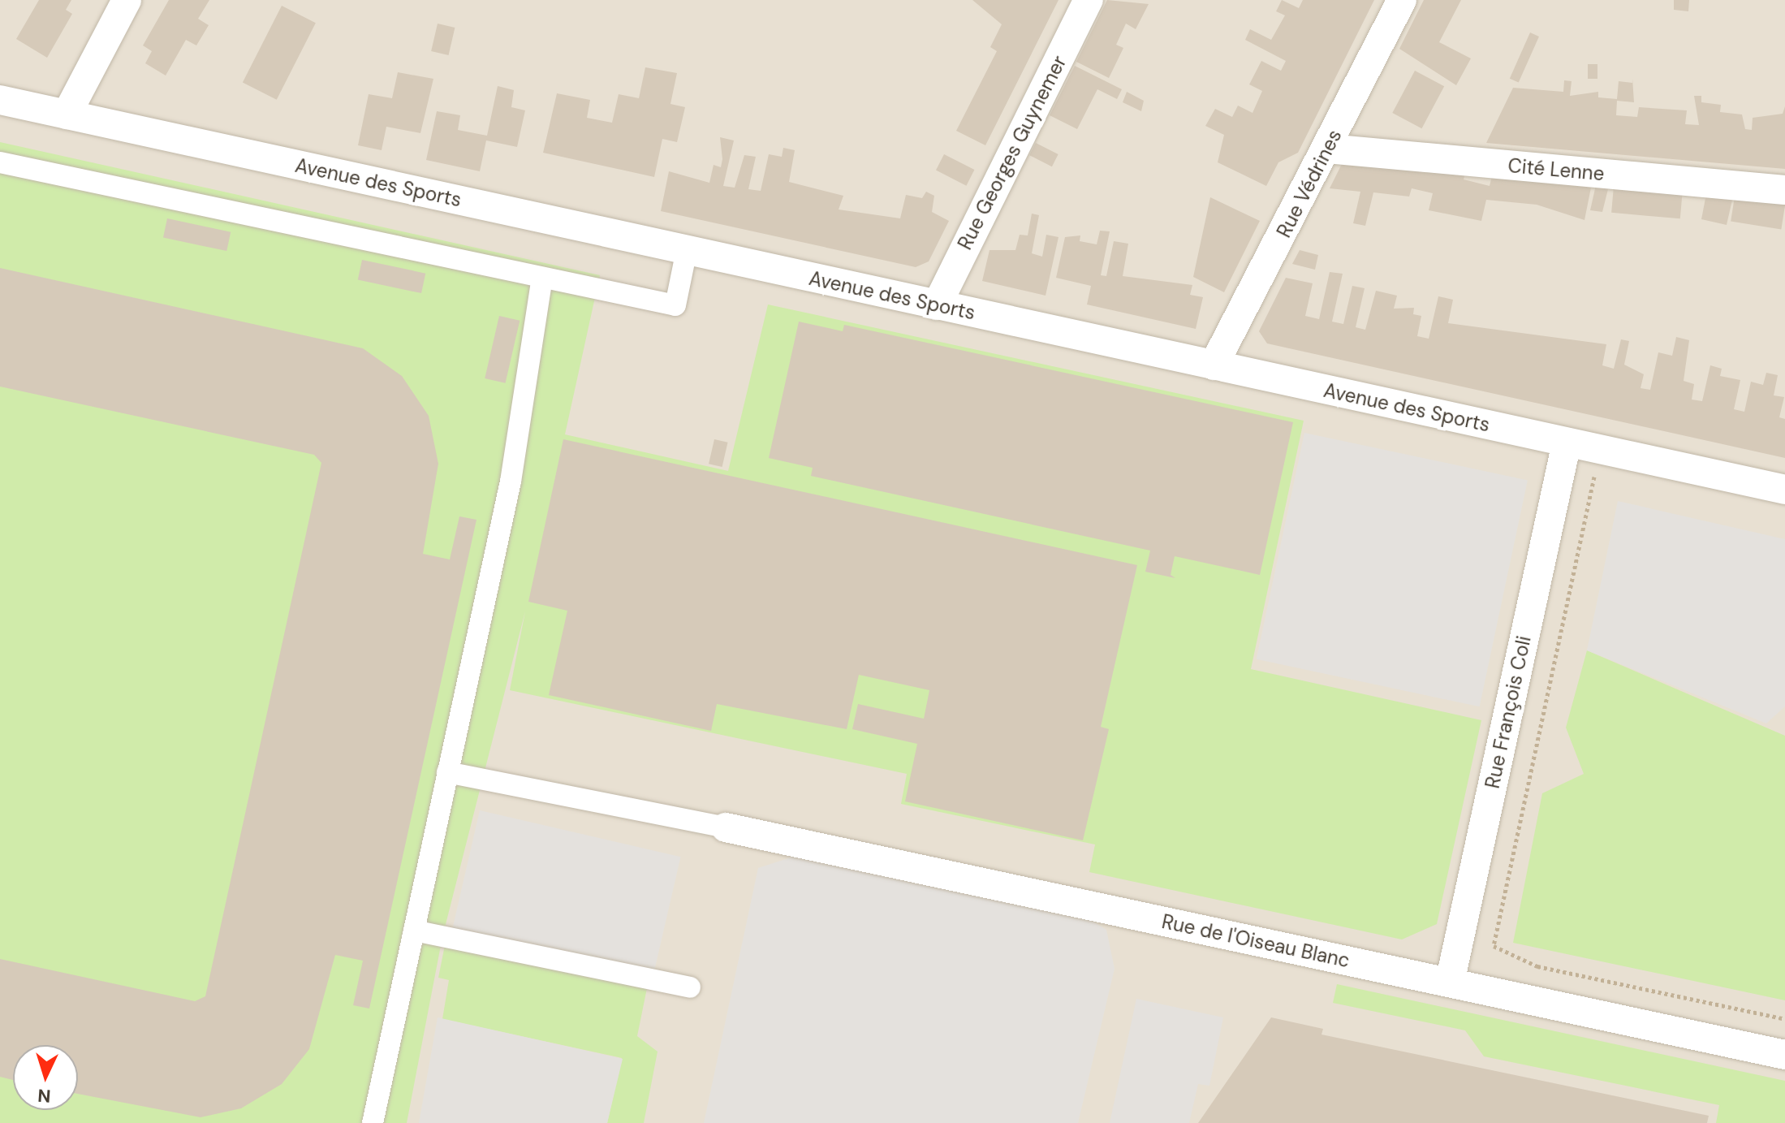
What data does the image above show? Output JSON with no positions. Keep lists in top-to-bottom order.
{
  "streets": {
    "street": [
      "Rue Georges Guynemer",
      "Cité Lenne",
      "Avenue des Sports",
      "Rue Védrines",
      "Rue François Coli",
      "Rue de l'Oiseau Blanc"
    ]
  },
  "crossings": [
    ["Rue Georges Guynemer", "Avenue des Sports"],
    ["Cité Lenne", "Rue Védrines"],
    ["Avenue des Sports", "Rue Védrines"],
    ["Avenue des Sports", "Rue François Coli"],
    ["Rue François Coli", "Rue de l'Oiseau Blanc"]
  ],
  "north": "bottom"
}
